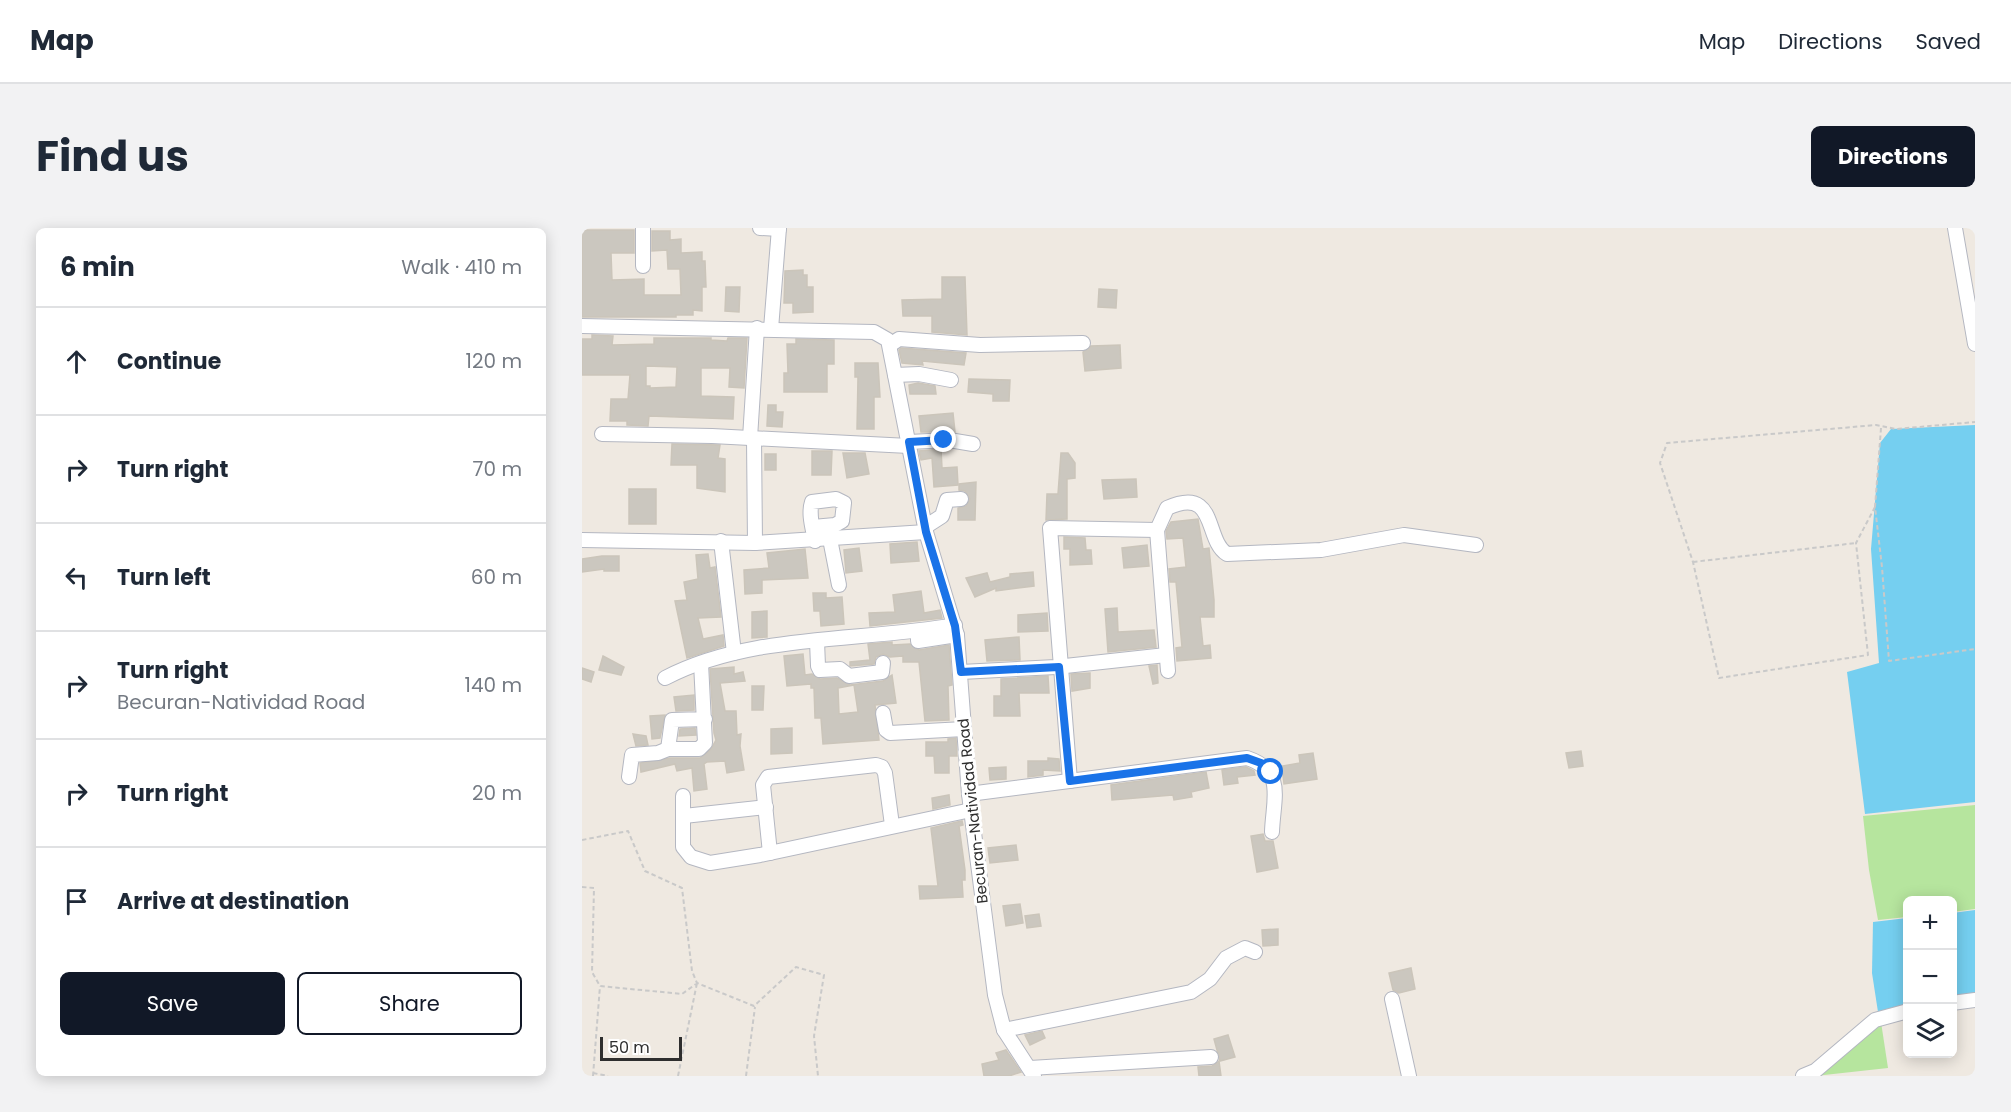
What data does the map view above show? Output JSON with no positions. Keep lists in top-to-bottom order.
{
  "streets": {
    "street": ["Becuran-Natividad Road"]
  },
  "scale_bar": "50 m",
  "page": {
    "header": "Map",
    "nav": ["Map", "Directions", "Saved"],
    "title": "Find us",
    "buttons": [
      "Directions",
      ["Save", "Share"]
    ],
    "heading": ["6 min", "Walk · 410 m"],
    "list": [
      ["Continue", "120 m"],
      ["Turn right", "70 m"],
      ["Turn left", "60 m"],
      ["Turn right", "Becuran-Natividad Road", "140 m"],
      ["Turn right", "20 m"],
      "Arrive at destination"
    ],
    "map_buttons": ["+", "−"],
    "scale": "50 m"
  }
}
